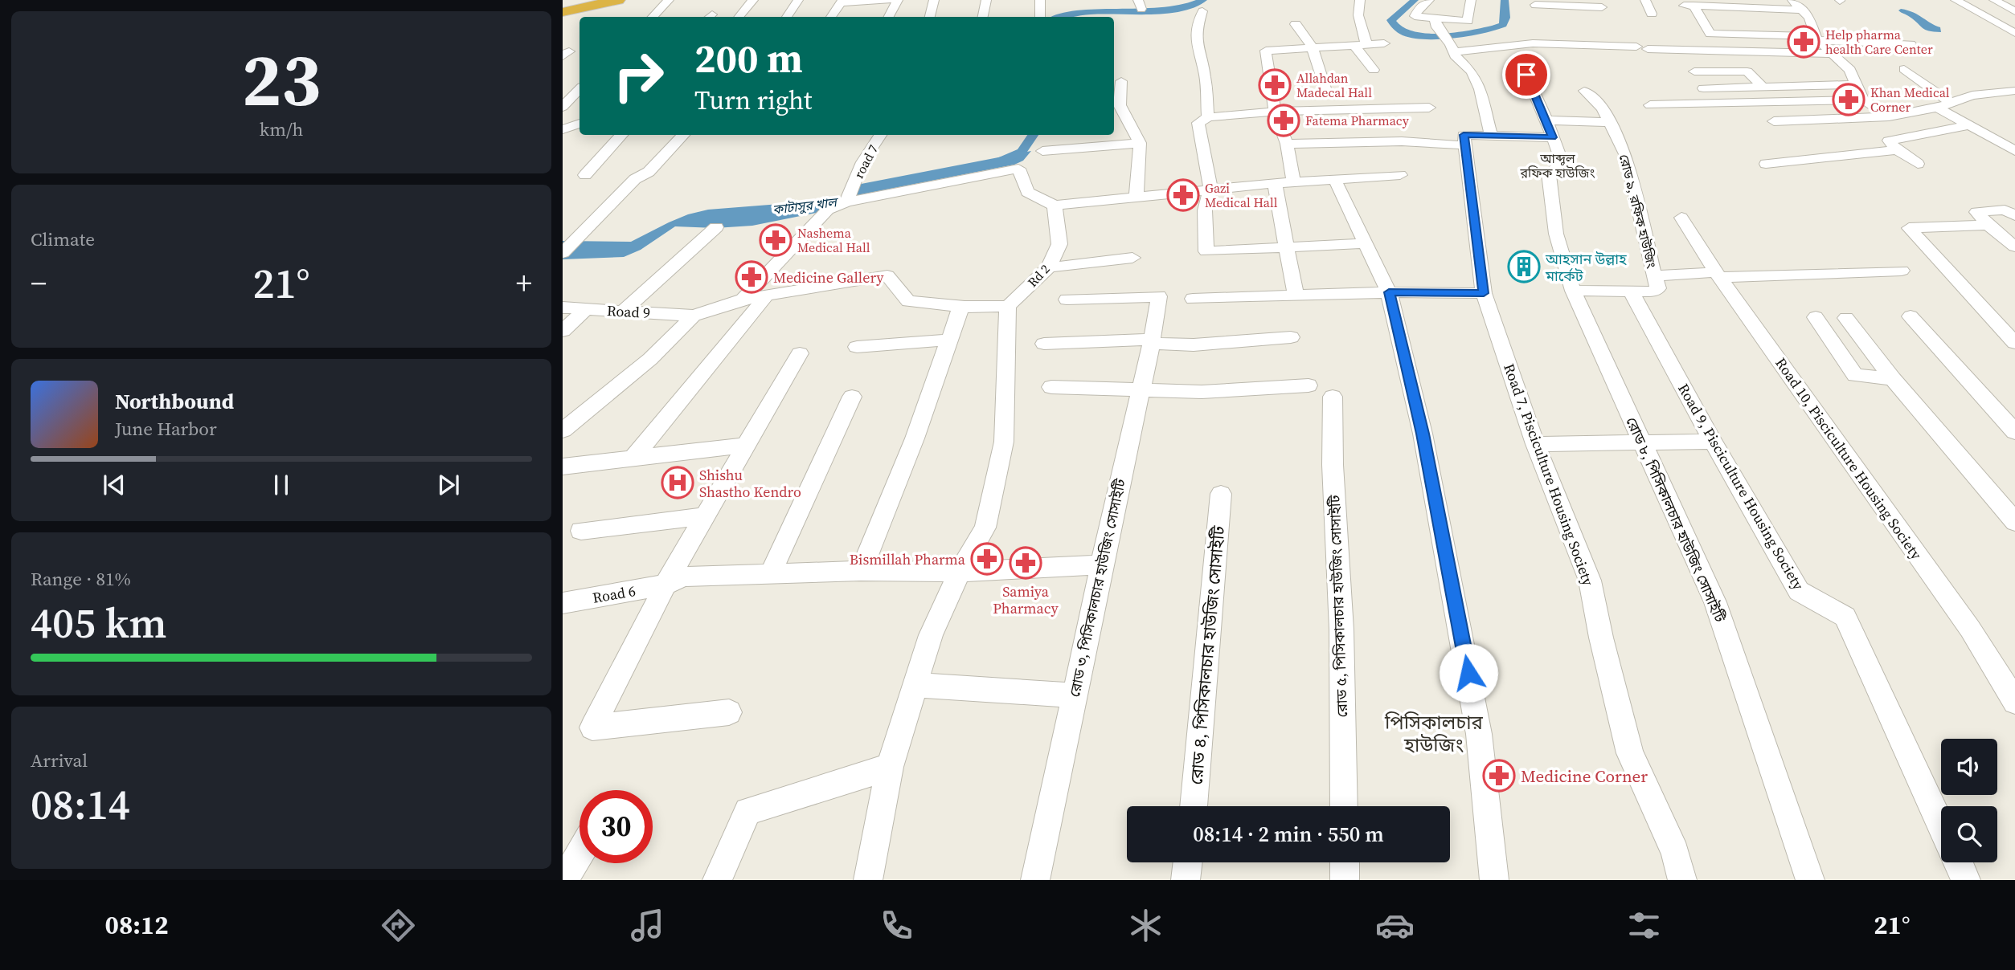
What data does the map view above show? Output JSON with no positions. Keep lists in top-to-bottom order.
{
  "streets": {
    "street": [
      "road 7",
      "রোড ৯, রফিক হাউজিং",
      "Rd 2",
      "Road 9",
      "Road 10, Pisciculture Housing Society",
      "Road 7, Pisciculture Housing Society",
      "Road 9, Pisciculture Housing Society",
      "রোড ৮, পিসিকালচার হাউজিং সোসাইটি",
      "রোড ৩, পিসিকালচার হাউজিং সোসাইটি",
      "Road 6",
      "রোড ৫, পিসিকালচার হাউজিং সোসাইটি",
      "রোড ৪, পিসিকালচার হাউজিং সোসাইটি"
    ]
  },
  "crossings": [
    ["রোড ৩, পিসিকালচার হাউজিং সোসাইটি", "Road 6"]
  ],
  "districts": ["আব্দুল রফিক হাউজিং", "পিসিকালচার হাউজিং"],
  "water": ["কাটাসুর খাল"],
  "places": {
    "pharmacy": [
      "Help pharma health Care Center",
      "Allahdan Madecal Hall",
      "Khan Medical Corner",
      "Fatema Pharmacy",
      "Gazi Medical Hall",
      "Nashema Medical Hall",
      "Medicine Gallery",
      "Bismillah Pharma",
      "Samiya Pharmacy",
      "Medicine Corner"
    ],
    "building": ["আহসান উল্লাহ মার্কেট"],
    "hospital": ["Shishu Shastho Kendro"]
  },
  "page": {
    "tile": [
      ["23", "km/h"],
      "Climate",
      ["Range · 81%", "405 km"],
      ["Arrival", "08:14"]
    ],
    "turn": ["200 m", "Turn right"],
    "heat": ["−", "21°", "+"],
    "song": ["Northbound", "June Harbor"],
    "limit": "30",
    "trip": "08:14 · 2 min · 550 m",
    "tabs": ["08:12", "21°"]
  }
}
